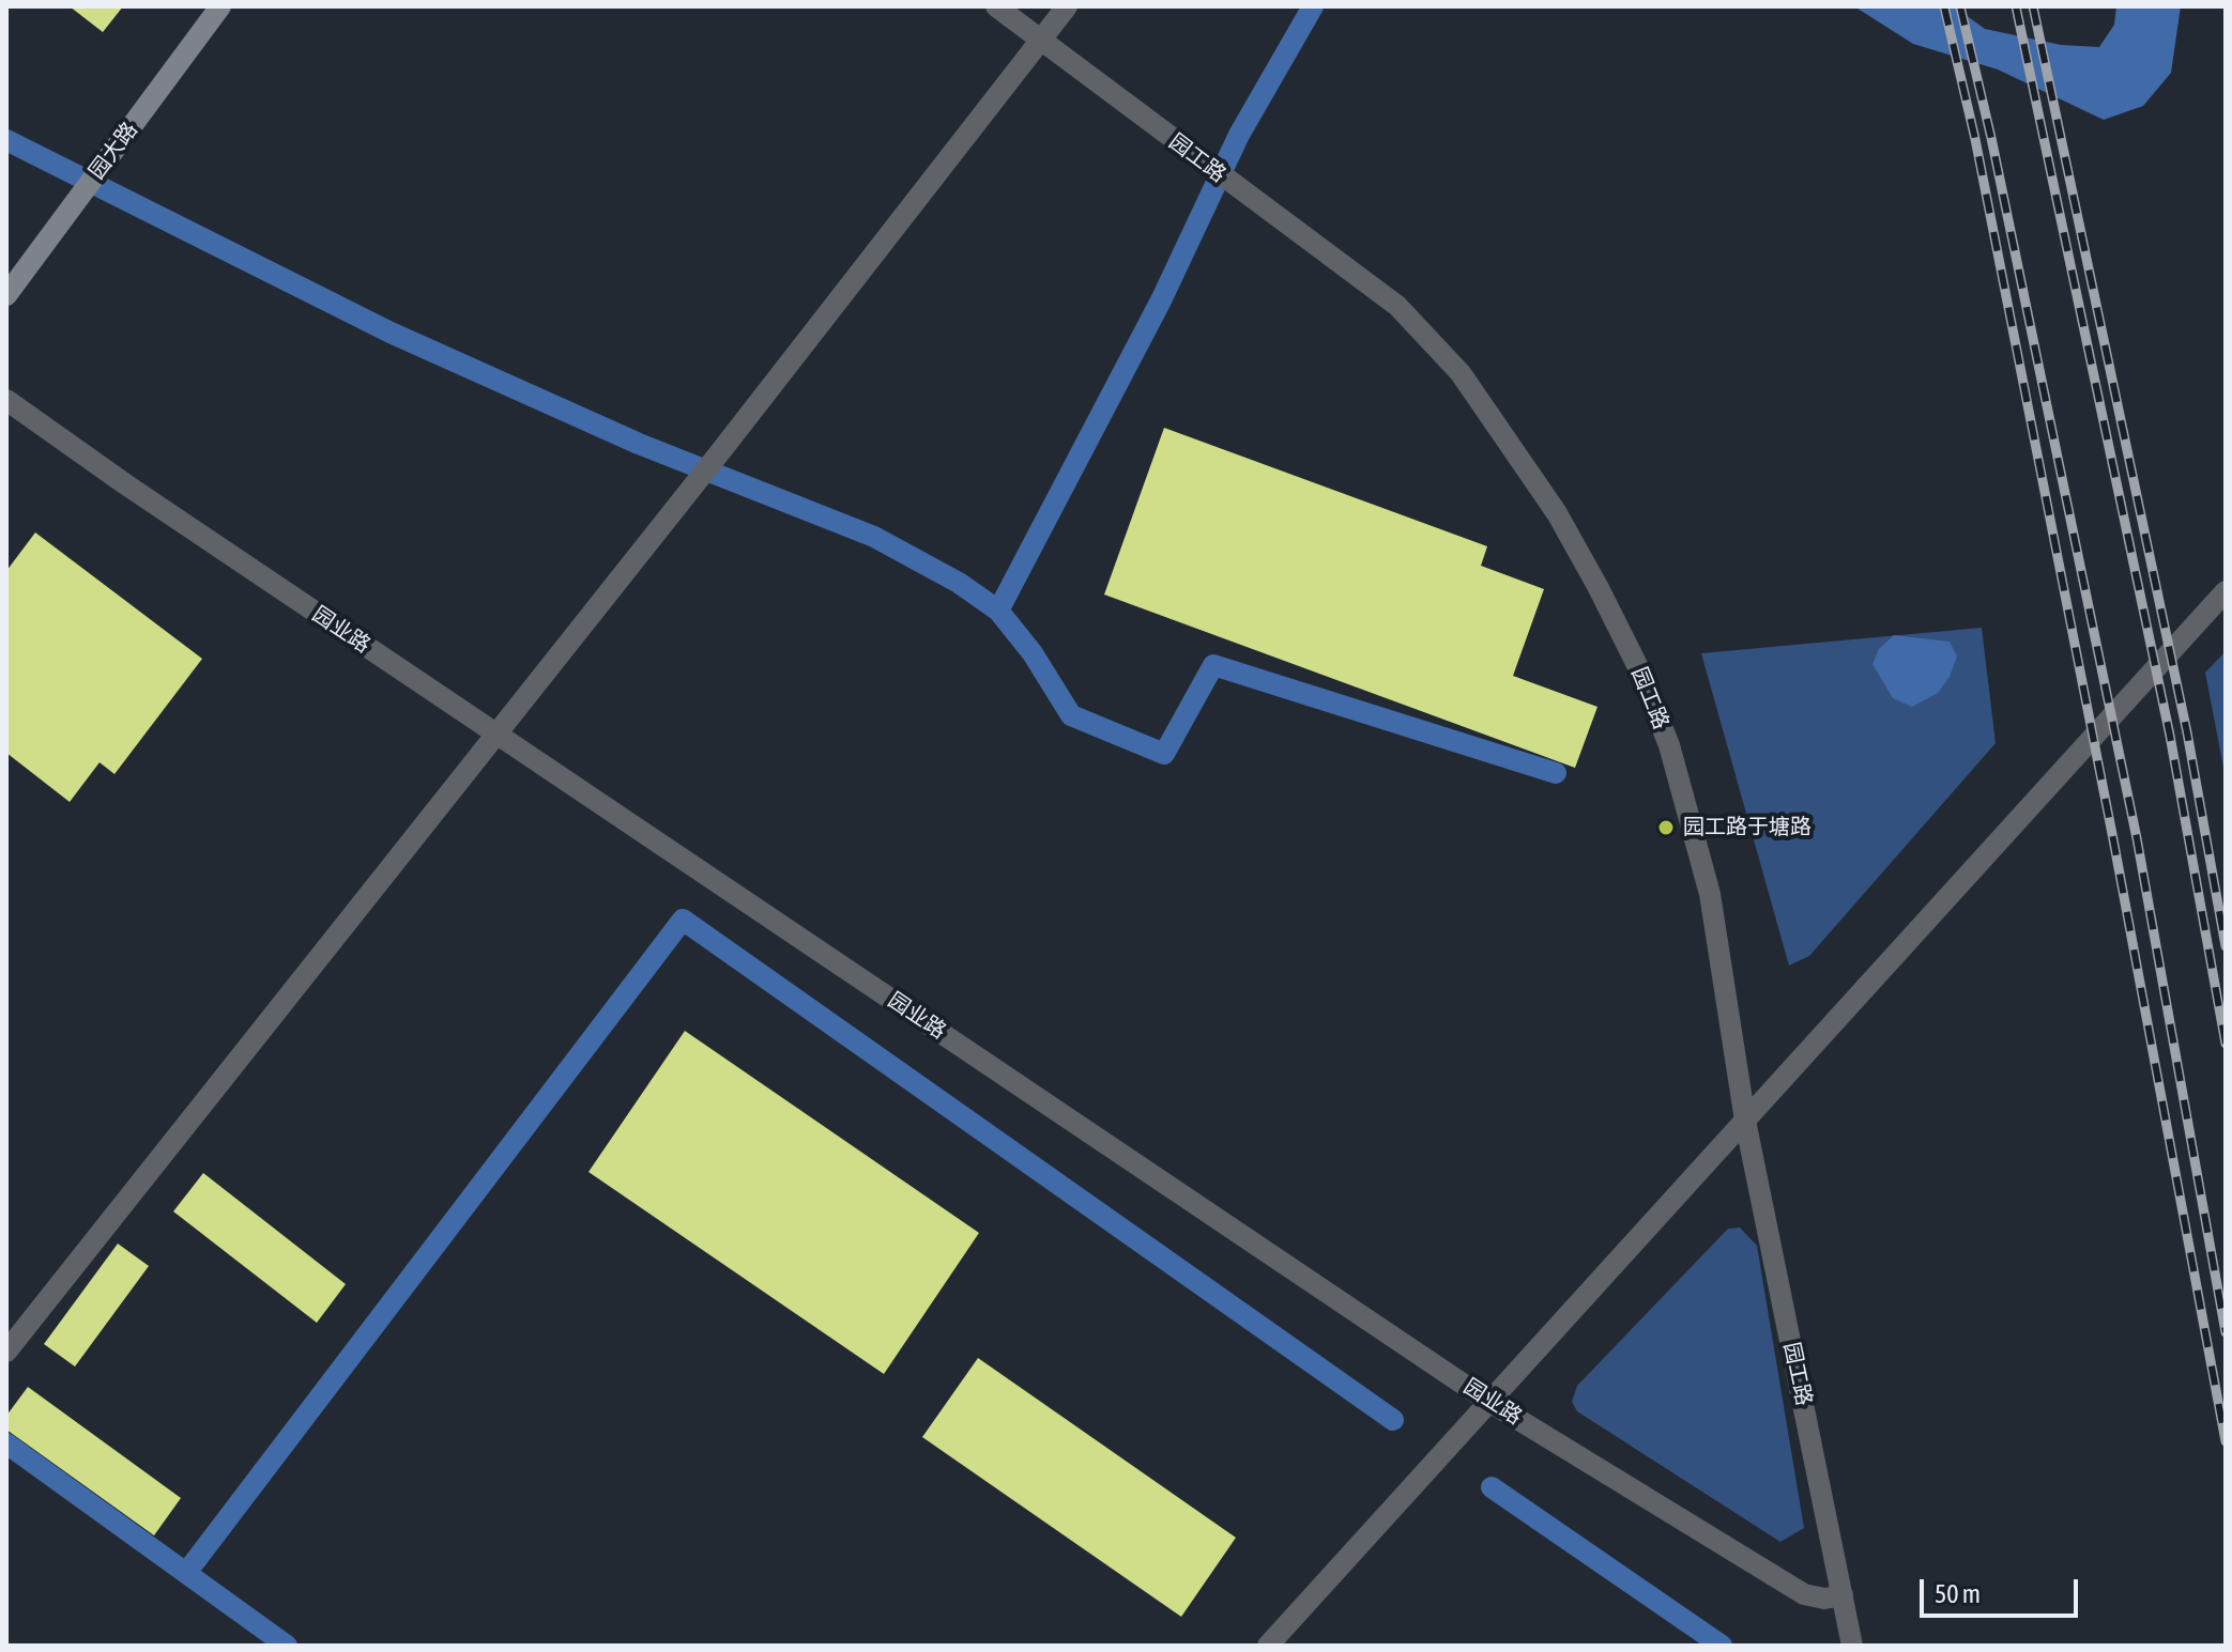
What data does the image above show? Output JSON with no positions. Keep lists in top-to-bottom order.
{
  "streets": {
    "street": ["园大路", "园工路", "园业路"]
  },
  "crossings": [
    ["园工路", "园业路"]
  ],
  "places": ["园工路于塘路"],
  "scale_bar": "50 m"
}
